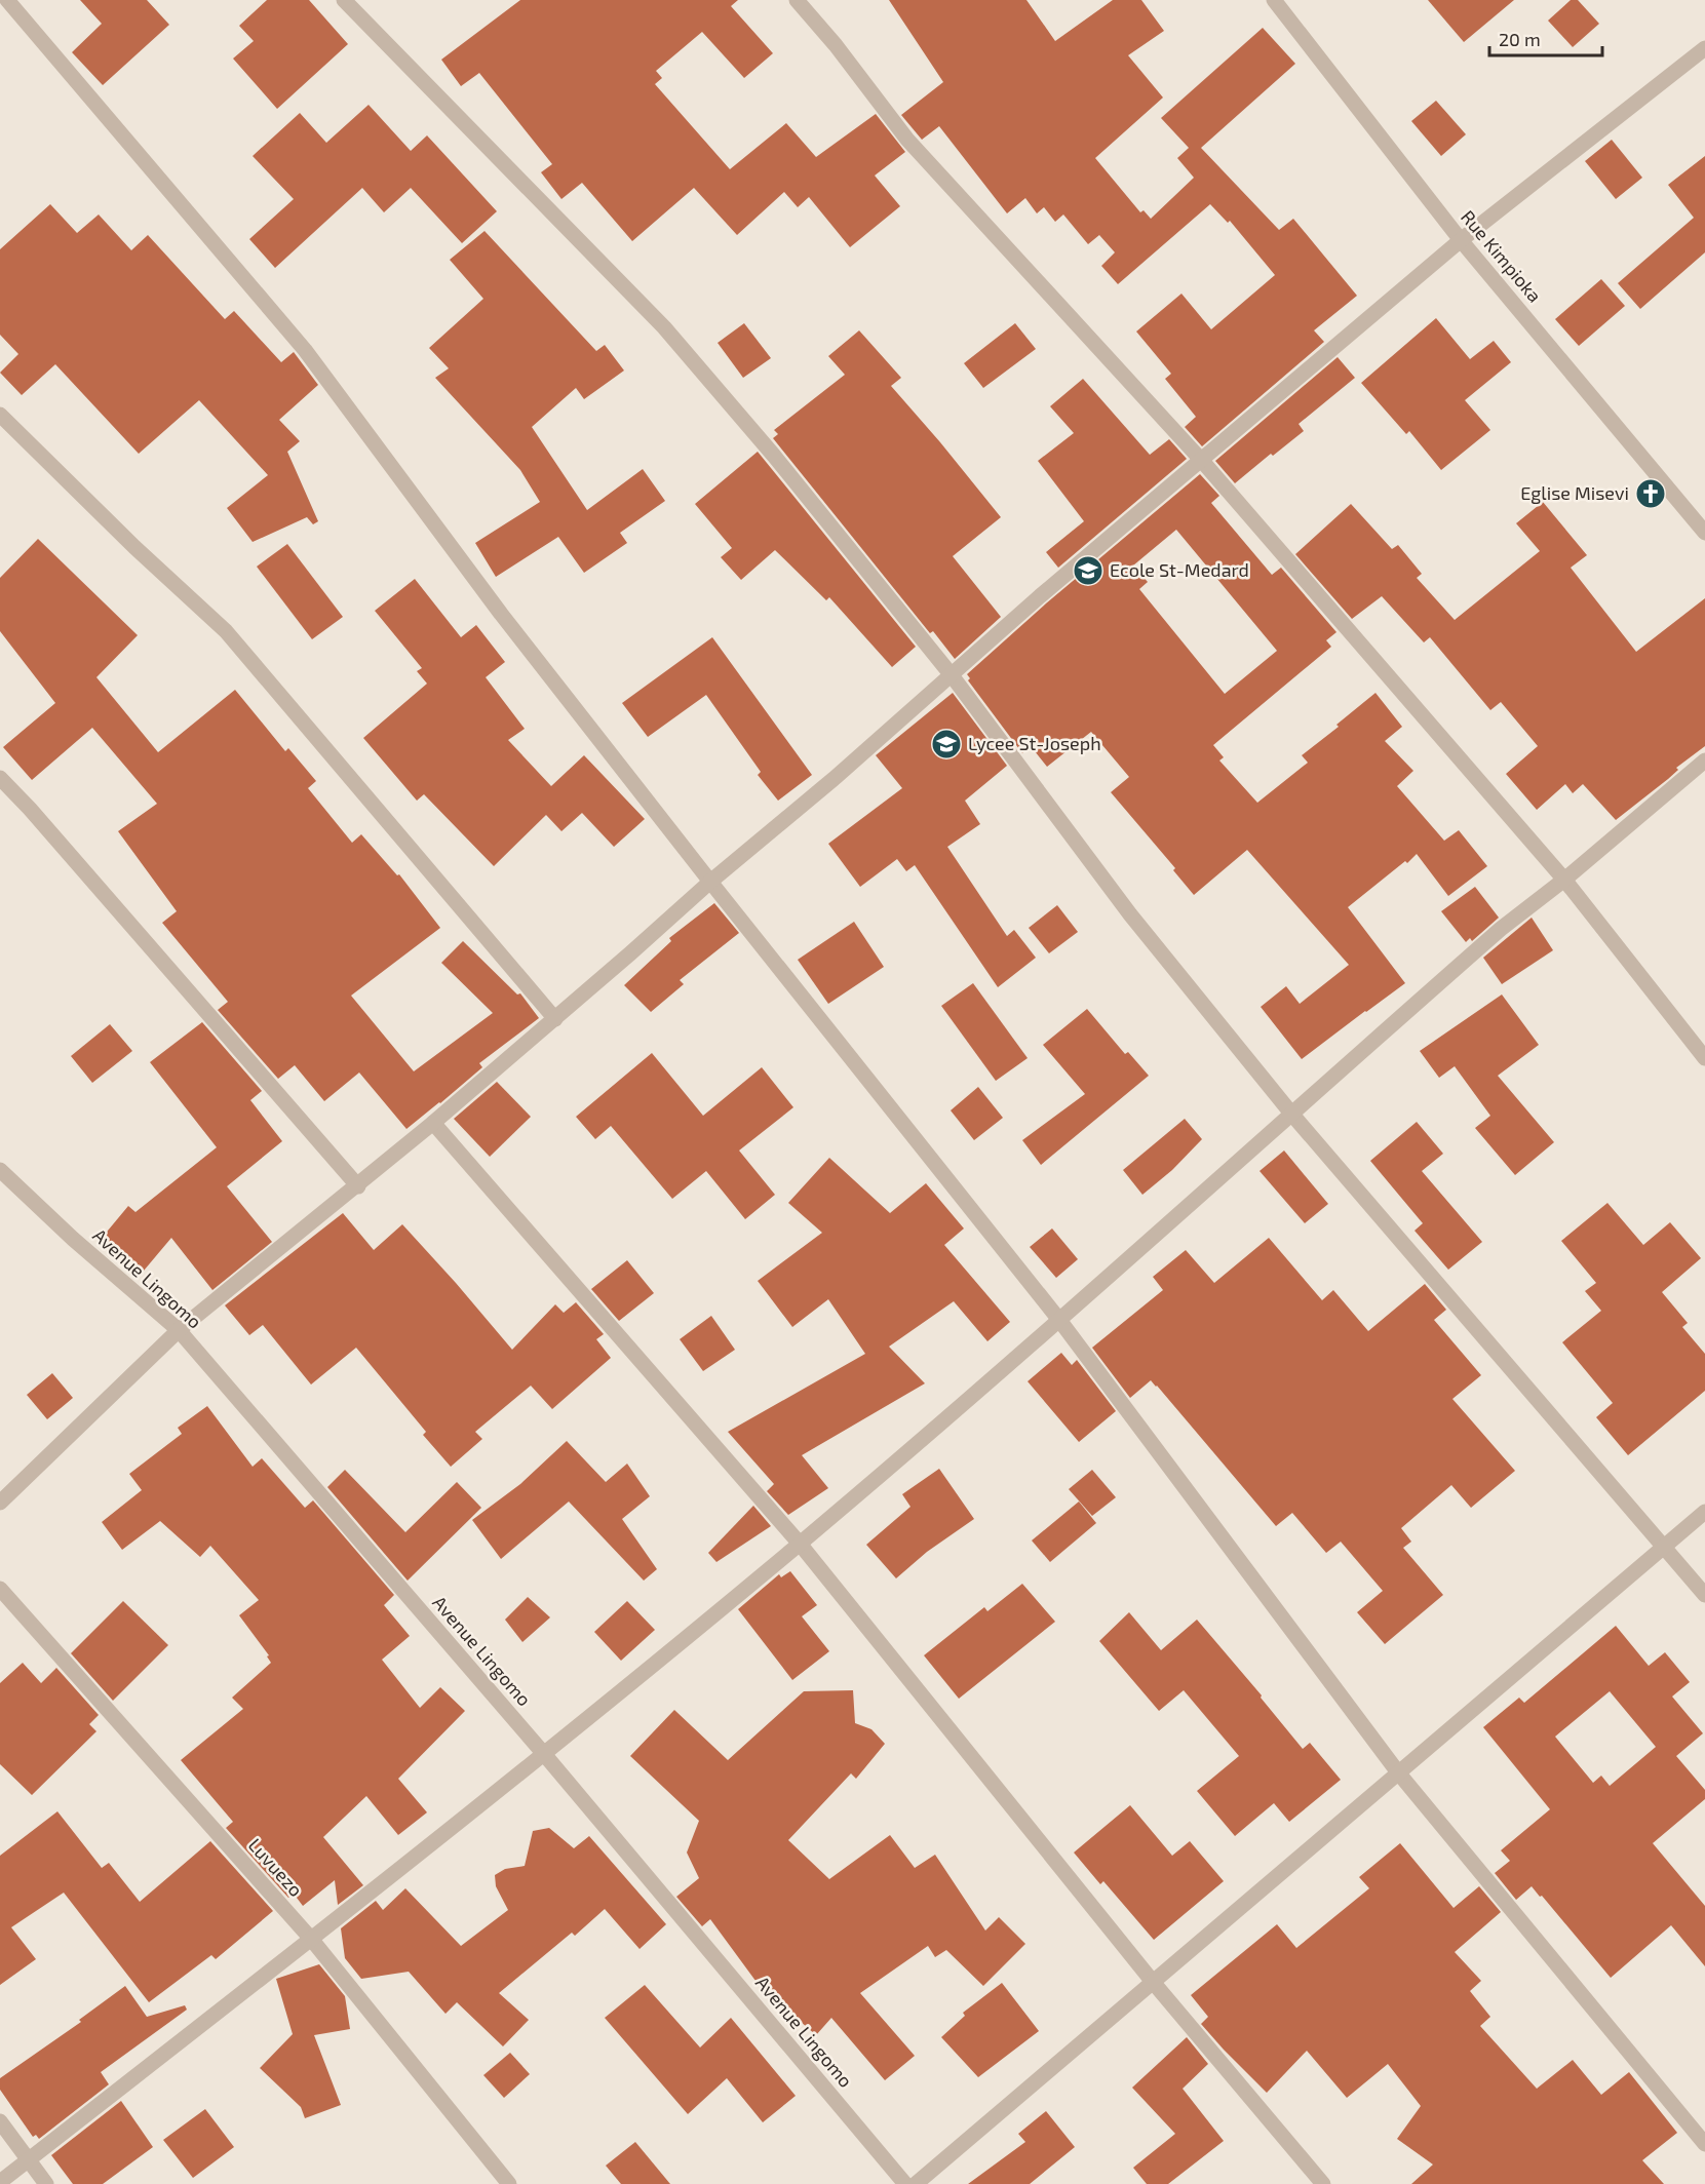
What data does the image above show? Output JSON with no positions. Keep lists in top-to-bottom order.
{
  "streets": {
    "street": ["Rue Kimpioka", "Avenue Lingomo", "Luvuezo"]
  },
  "places": {
    "church": ["Eglise Misevi"],
    "school or university": ["Ecole St-Medard", "Lycee St-Joseph"]
  },
  "scale_bar": "20 m"
}
